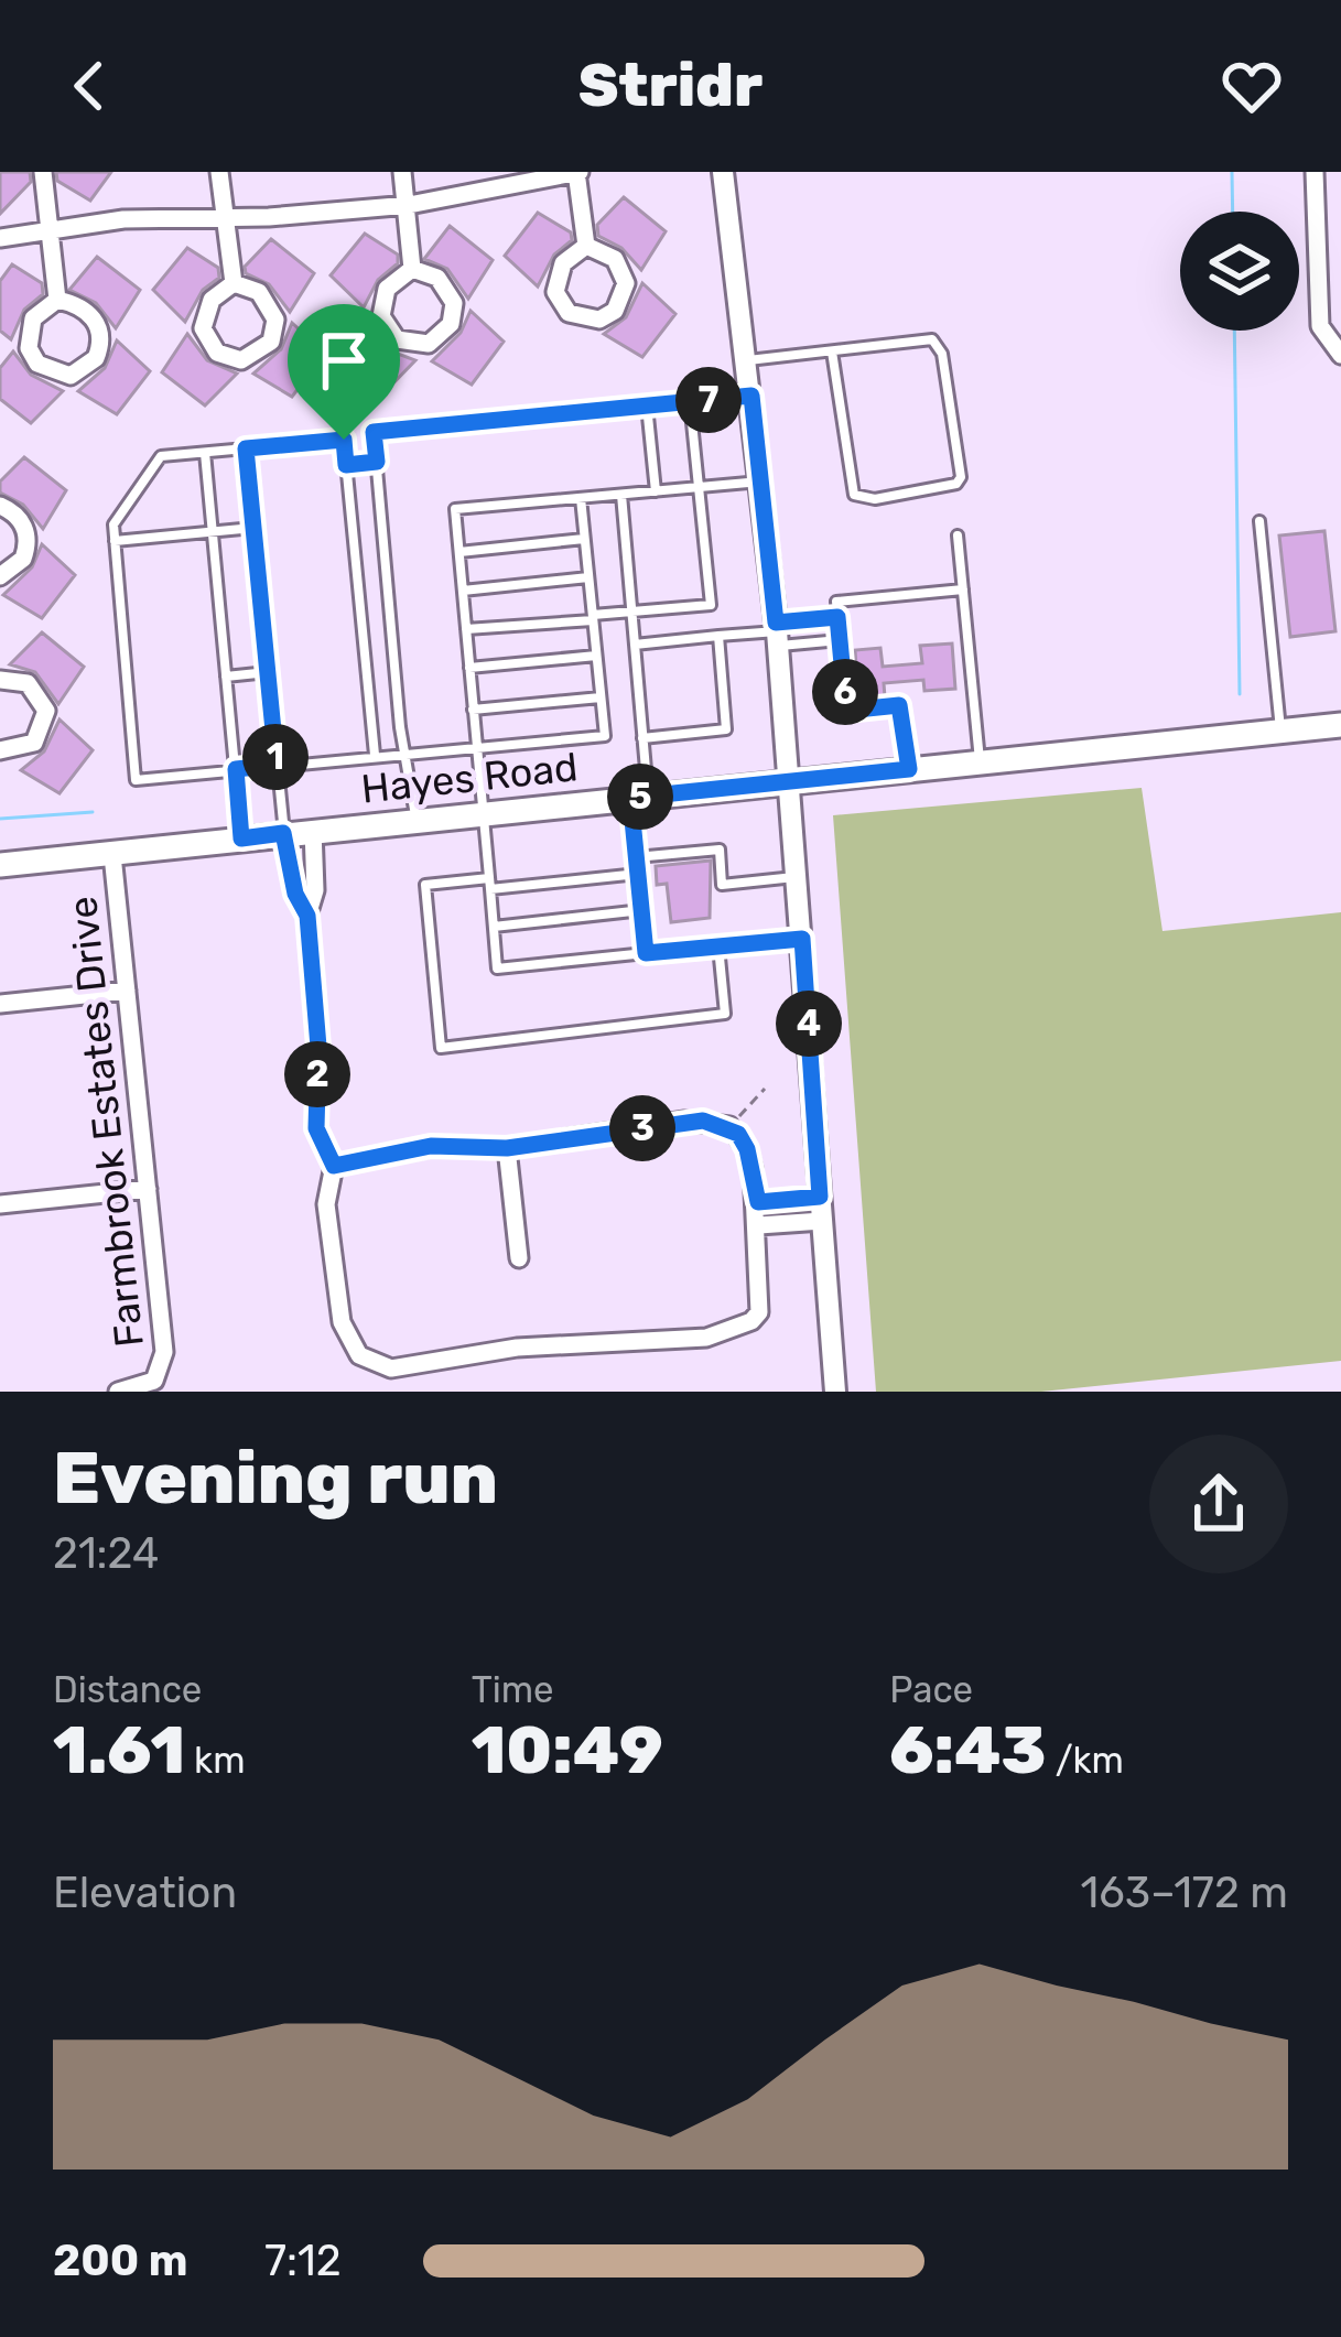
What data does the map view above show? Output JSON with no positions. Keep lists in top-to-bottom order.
{
  "streets": {
    "main road": ["Hayes Road"],
    "street": ["Farmbrook Estates Drive"]
  },
  "crossings": [
    ["Hayes Road", "Farmbrook Estates Drive"]
  ],
  "page": {
    "header": "Stridr",
    "pins": [
      "7",
      "6",
      "1",
      "5",
      "4",
      "2",
      "3"
    ],
    "heading": ["Evening run", "21:24"],
    "stats": [
      ["Distance", "1.61 km"],
      ["Time", "10:49"],
      ["Pace", "6:43 /km"]
    ],
    "chart": ["Elevation", "163–172 m"],
    "list": [
      {
        "name": "200 m",
        "note": "7:12"
      }
    ]
  }
}
